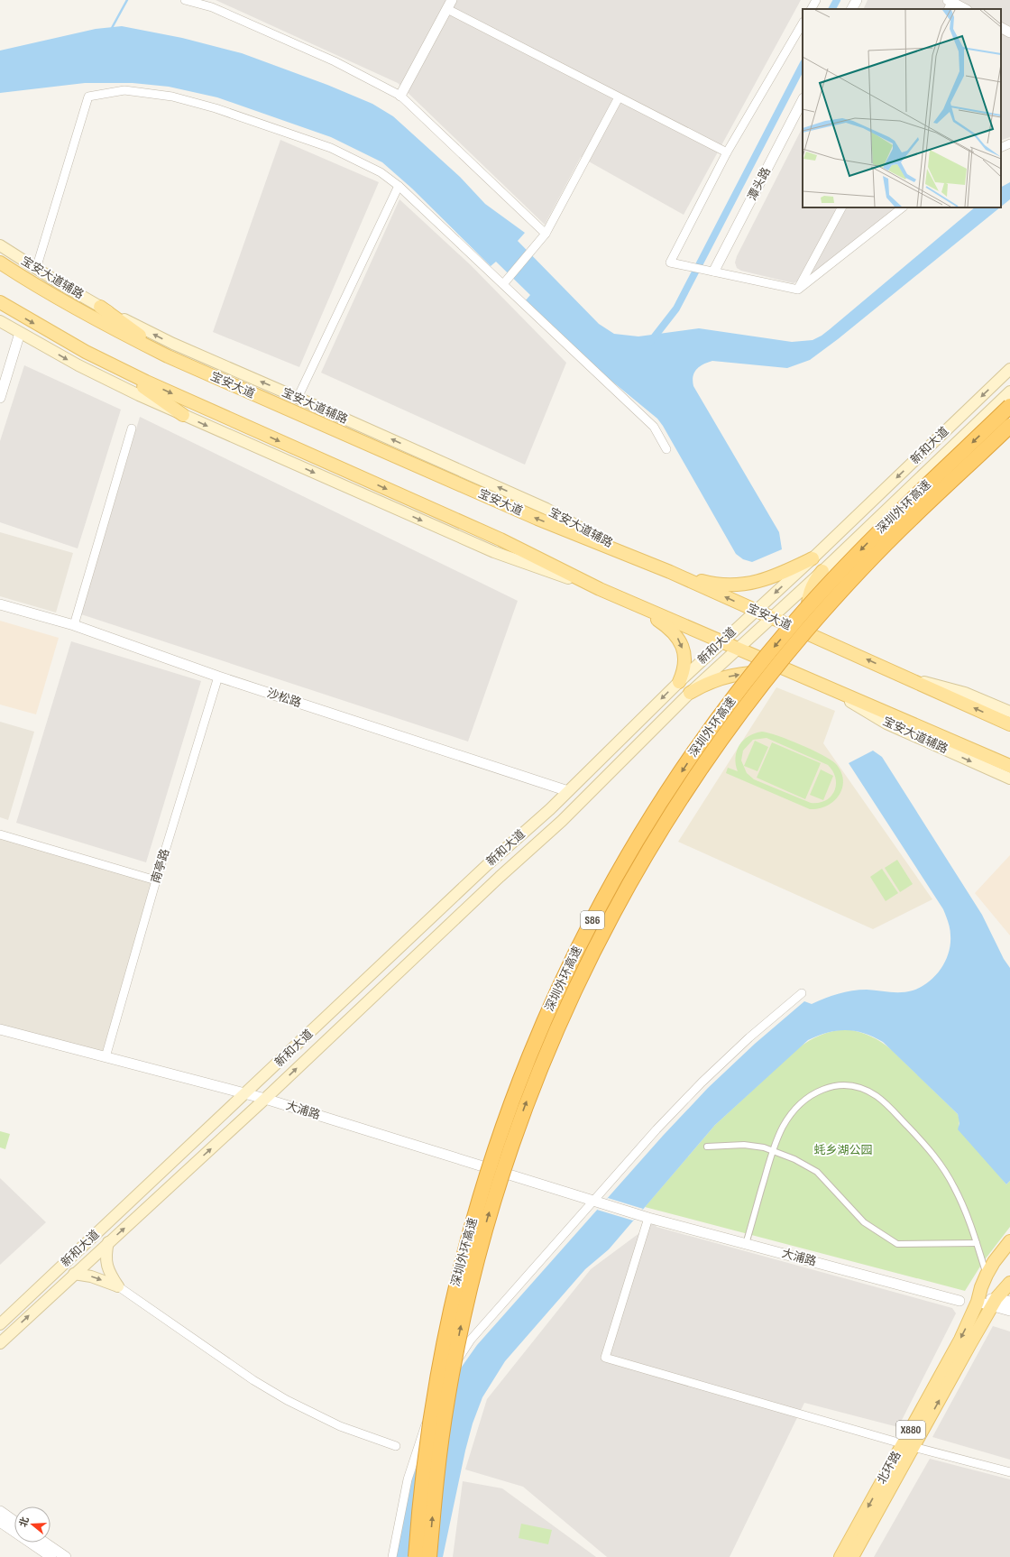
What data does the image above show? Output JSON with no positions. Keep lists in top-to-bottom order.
{
  "streets": {
    "highway": ["深圳外环高速", "S86"],
    "main road": [
      "宝安大道辅路",
      "宝安大道",
      "新和大道",
      "X880",
      "北环路"
    ],
    "street": [
      "潭头路",
      "沙松路",
      "南亭路",
      "大浦路"
    ]
  },
  "crossings": [
    ["宝安大道辅路", "宝安大道"],
    ["宝安大道", "新和大道"],
    ["新和大道", "沙松路"],
    ["新和大道", "大浦路"],
    ["沙松路", "南亭路"],
    ["南亭路", "大浦路"],
    ["X880", "北环路"]
  ],
  "parks": ["蚝乡湖公园"],
  "north": "left"
}
